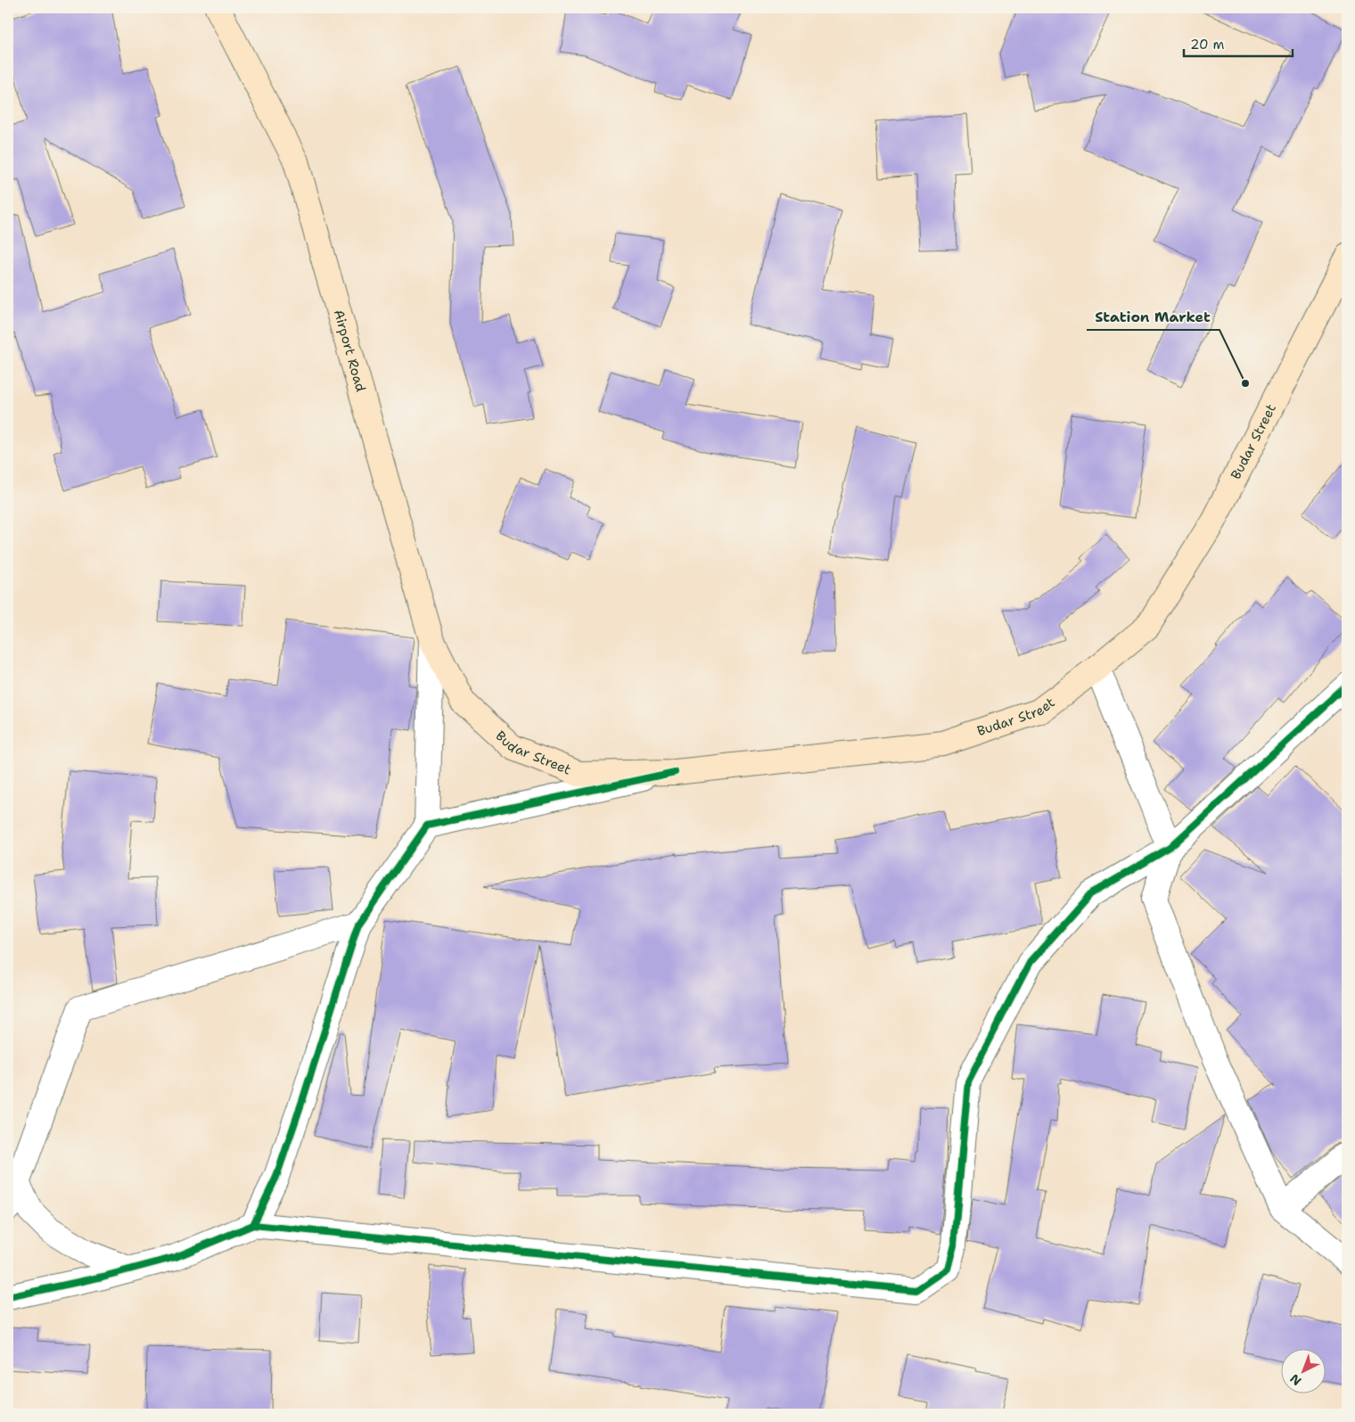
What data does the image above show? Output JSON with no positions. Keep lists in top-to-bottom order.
{
  "streets": {
    "main road": ["Airport Road", "Budar Street"]
  },
  "crossings": [
    ["Airport Road", "Budar Street"]
  ],
  "places": ["Station Market"],
  "scale_bar": "20 m",
  "north": "bottom left"
}
